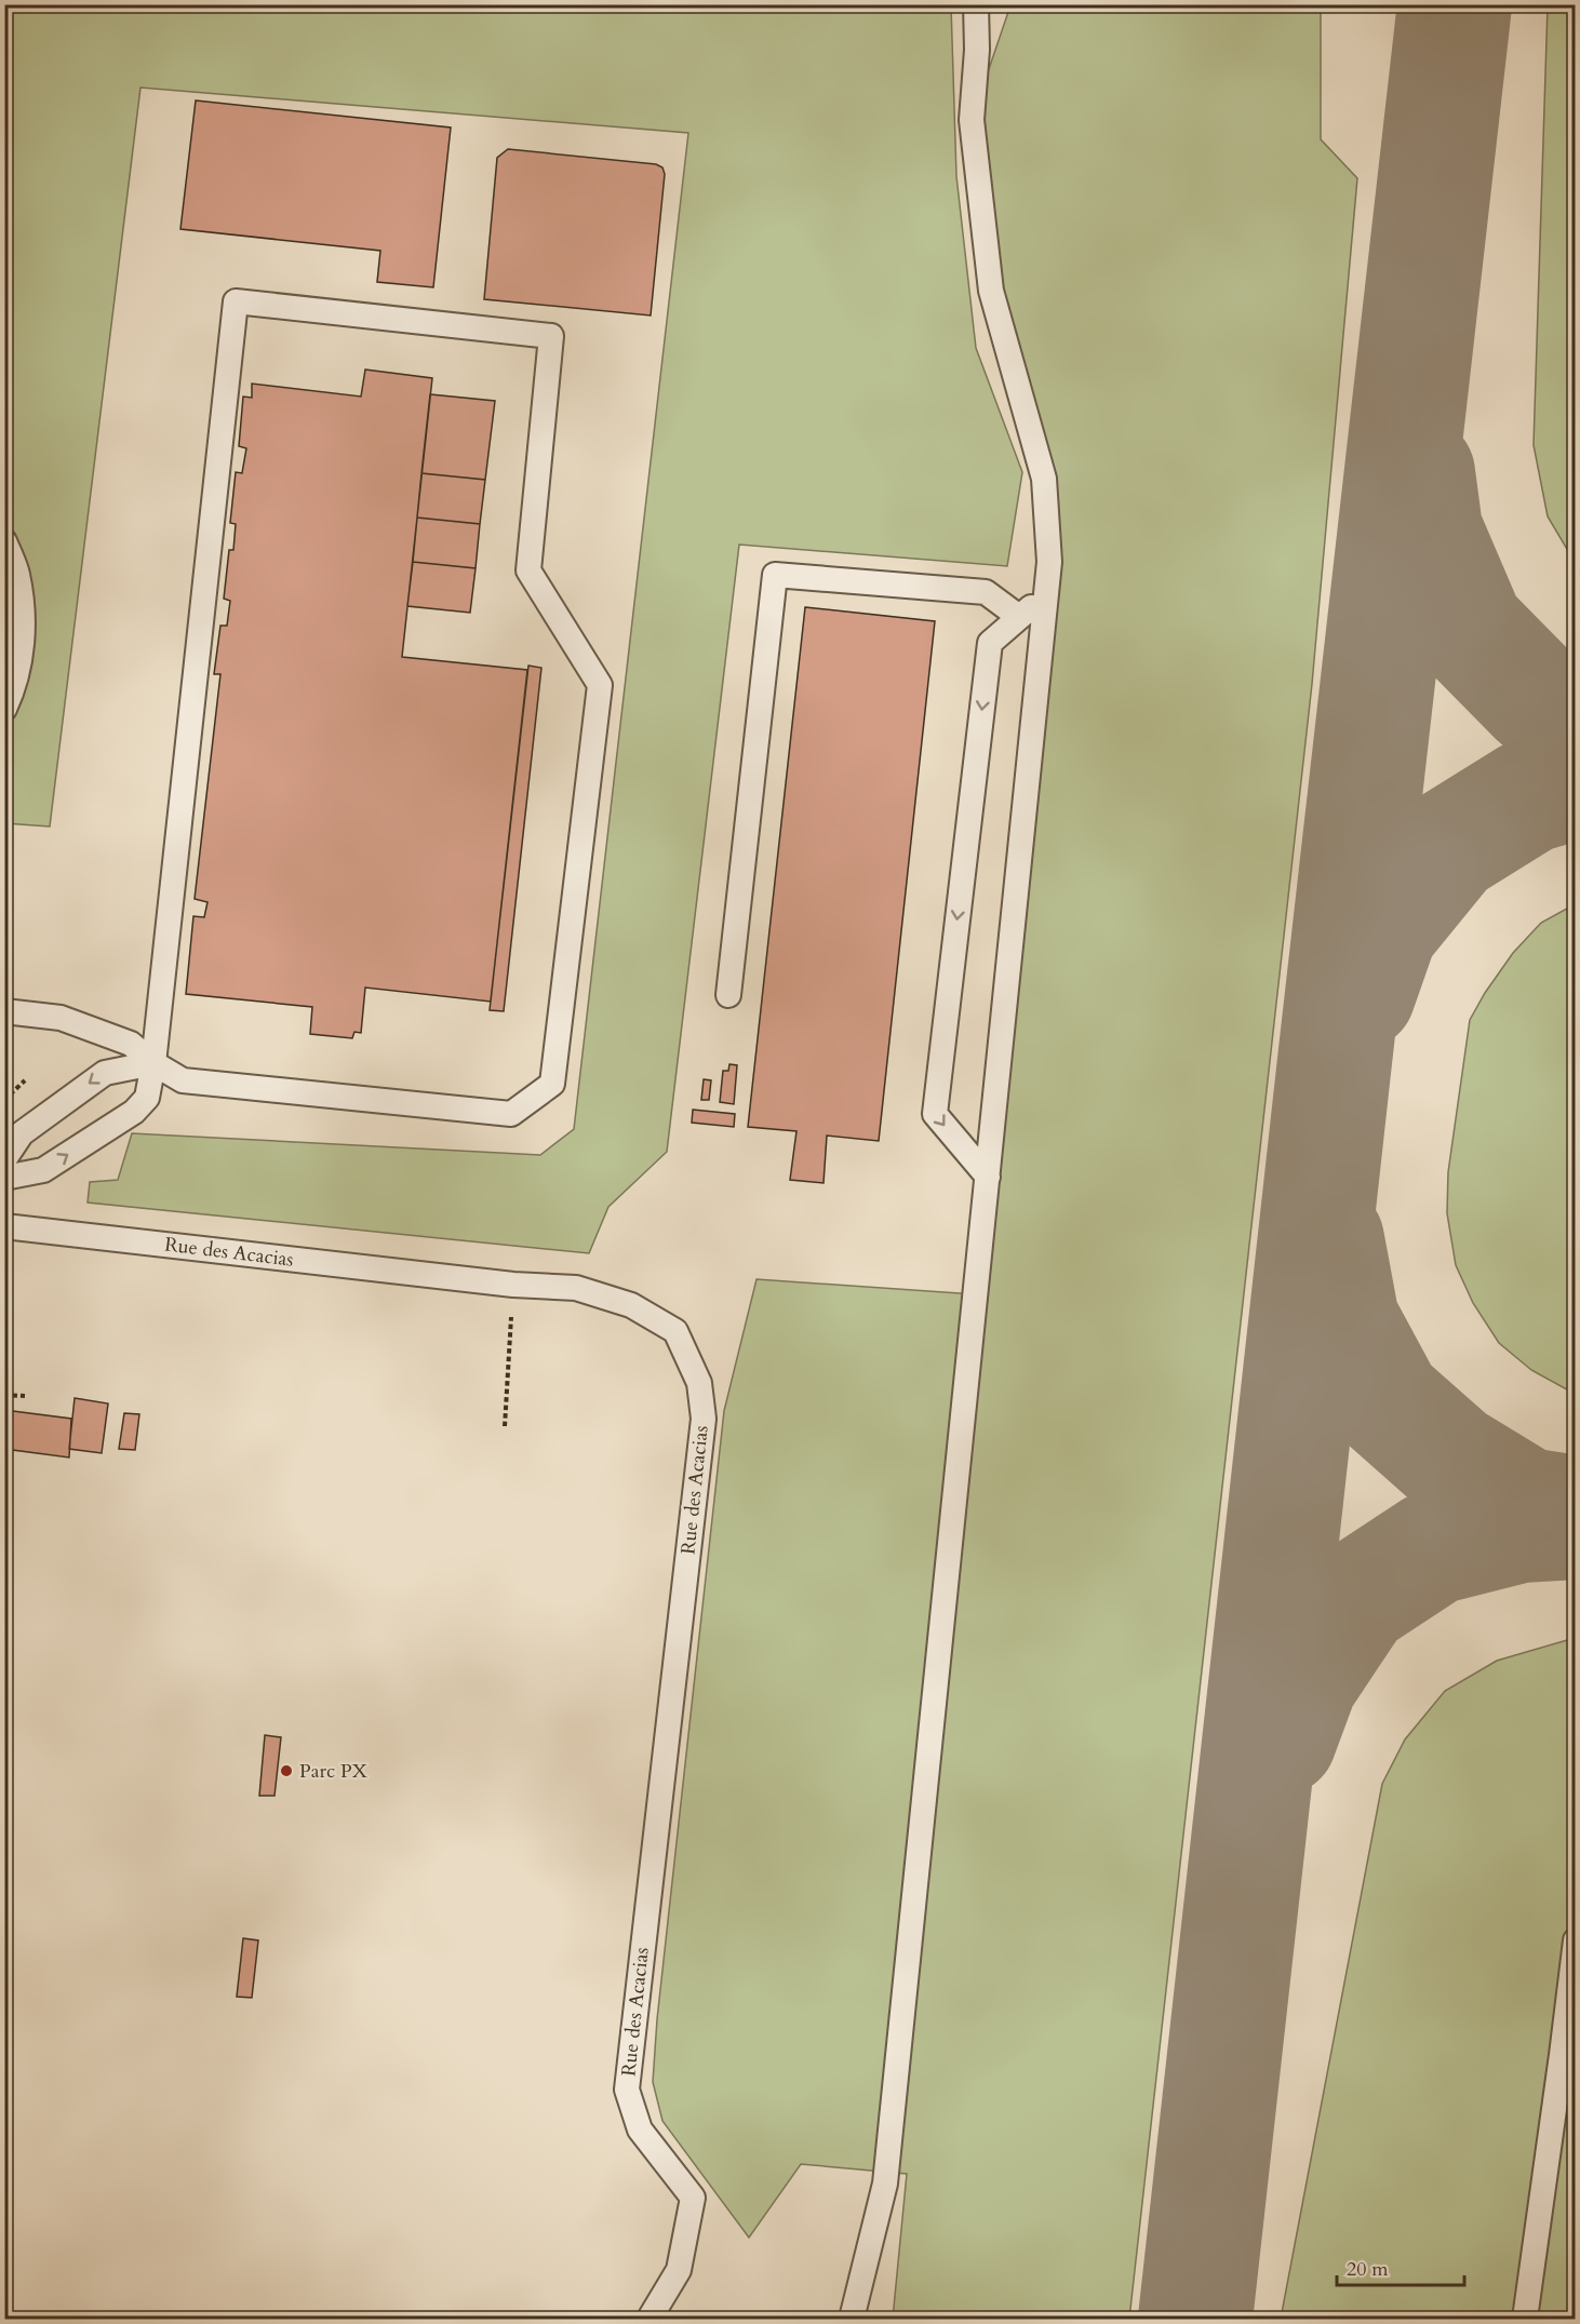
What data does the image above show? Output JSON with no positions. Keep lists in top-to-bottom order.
{
  "streets": {
    "lane": ["Rue des Acacias"]
  },
  "places": ["Parc PX"],
  "scale_bar": "20 m"
}
